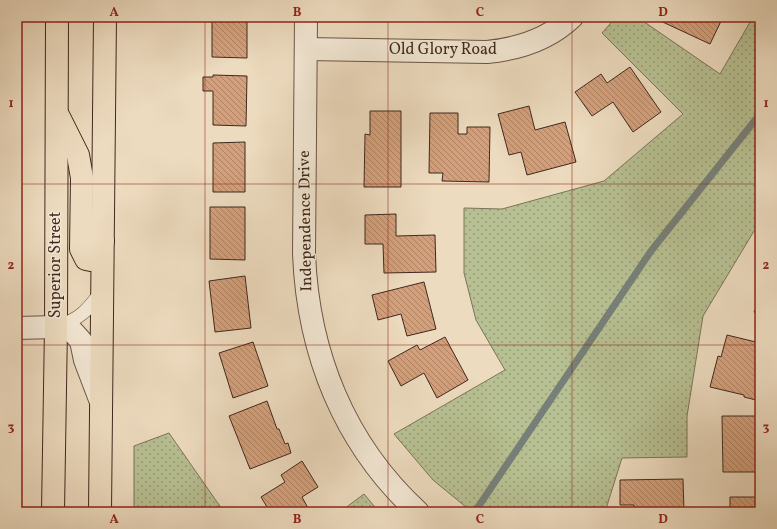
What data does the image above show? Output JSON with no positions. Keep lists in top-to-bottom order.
{
  "streets": {
    "main road": ["Superior Street"],
    "street": ["Old Glory Road", "Independence Drive"]
  },
  "crossings": [
    ["Old Glory Road", "Independence Drive"]
  ],
  "grid": {
    "columns": [
      "A",
      "B",
      "C",
      "D"
    ],
    "rows": ["1", "2", "3"]
  }
}
